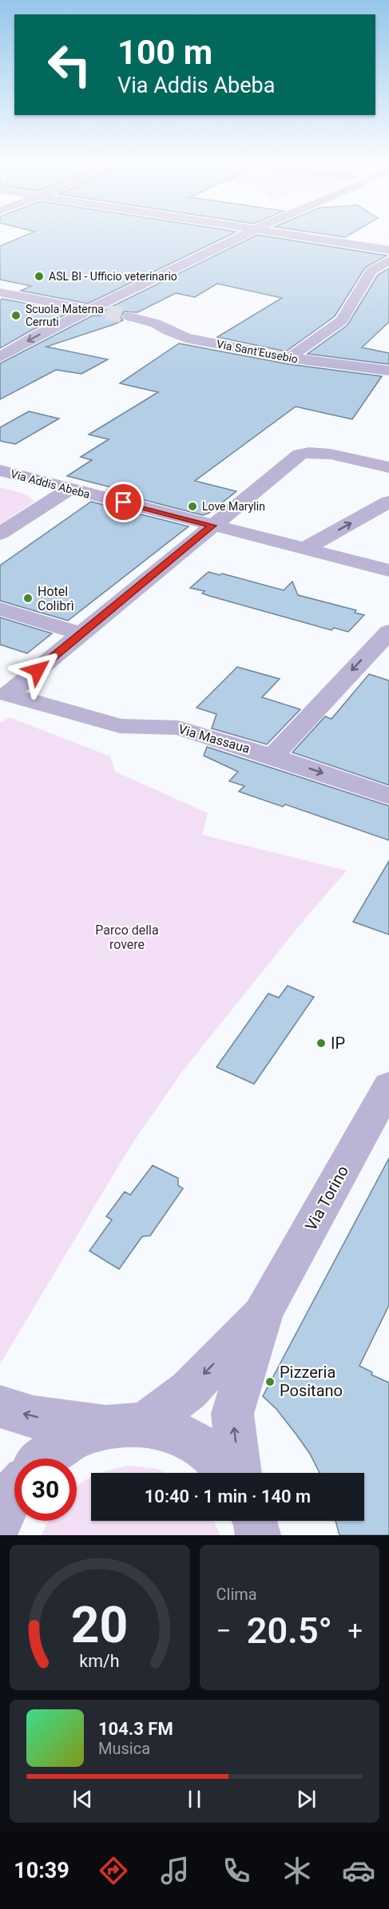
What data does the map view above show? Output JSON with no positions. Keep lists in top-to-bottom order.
{
  "streets": {
    "street": [
      "Via Sant'Eusebio",
      "Via Addis Abeba",
      "Via Massaua",
      "Via Torino"
    ]
  },
  "parks": ["Parco della rovere"],
  "places": [
    "ASL BI - Ufficio veterinario",
    "Scuola Materna Cerruti",
    "Love Marylin",
    "Hotel Colibrì",
    "IP",
    "Pizzeria Positano"
  ],
  "page": {
    "turn": ["100 m", "Via Addis Abeba"],
    "limit": "30",
    "trip": "10:40 · 1 min · 140 m",
    "tile": "Clima",
    "heat": ["−", "20.5°", "+"],
    "song": ["104.3 FM", "Musica"],
    "tabs": "10:39",
    "gauge": ["20", "km/h"]
  }
}
